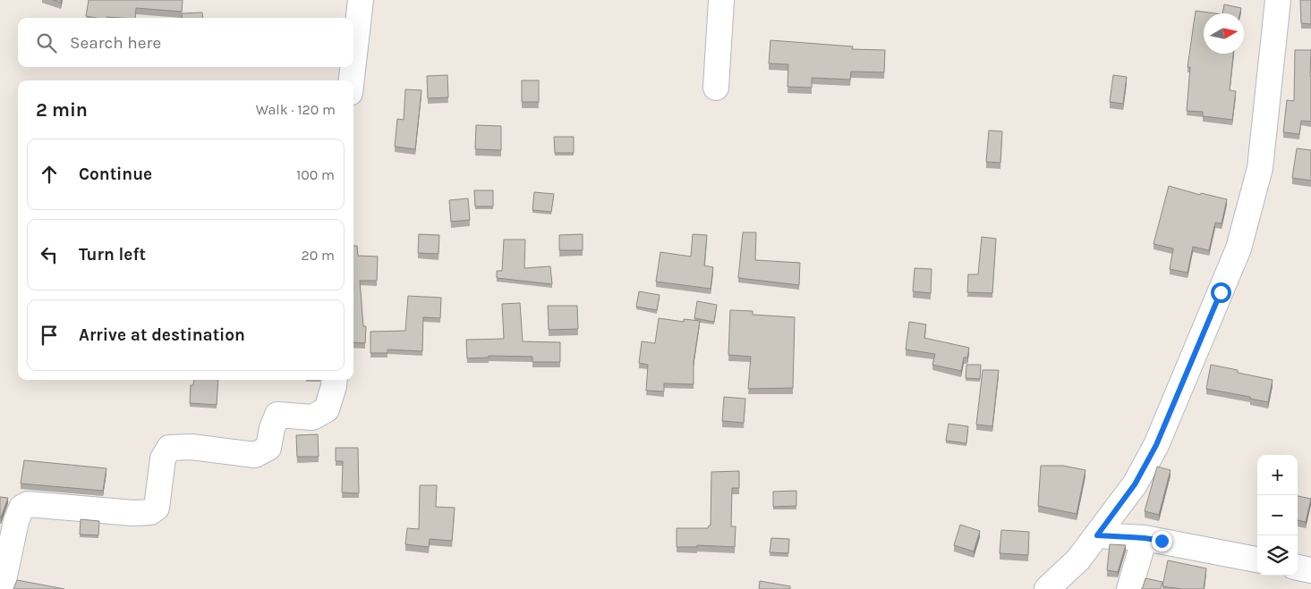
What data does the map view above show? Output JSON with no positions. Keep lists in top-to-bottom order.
{
  "north": "right",
  "page": {
    "search": "Search here",
    "heading": ["2 min", "Walk · 120 m"],
    "list": [
      ["Continue", "100 m"],
      ["Turn left", "20 m"],
      "Arrive at destination"
    ],
    "map_buttons": ["+", "−"]
  }
}
